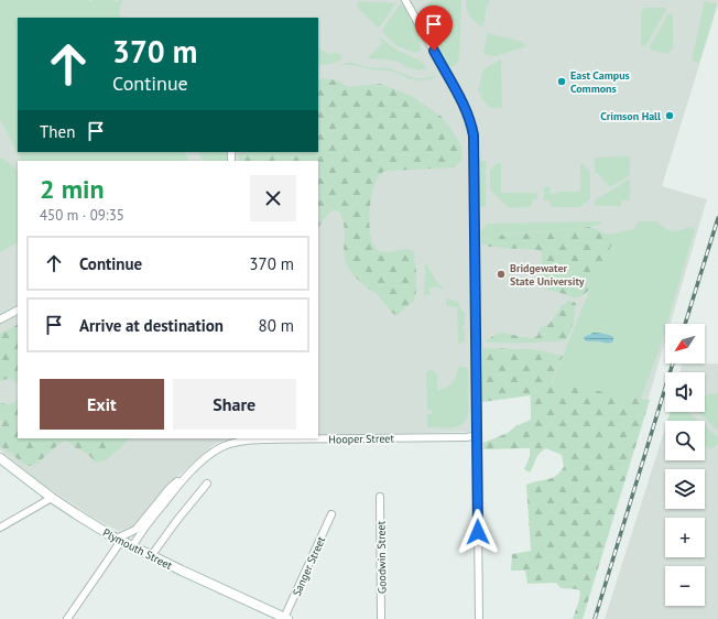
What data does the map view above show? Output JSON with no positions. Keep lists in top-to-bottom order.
{
  "streets": {
    "main road": ["Plymouth Street"],
    "street": ["Hooper Street", "Goodwin Street", "Sanger Street"]
  },
  "crossings": [
    ["Hooper Street", "Plymouth Street"],
    ["Plymouth Street", "Sanger Street"]
  ],
  "places": ["East Campus Commons", "Crimson Hall", "Bridgewater State University"],
  "north": "bottom left",
  "page": {
    "turn": ["370 m", "Continue"],
    "then": "Then",
    "heading": ["2 min", "450 m · 09:35"],
    "list": [
      {
        "name": "Continue",
        "value": "370 m"
      },
      {
        "name": "Arrive at destination",
        "value": "80 m"
      }
    ],
    "map_buttons": ["+", "−"],
    "buttons": ["Exit", "Share"]
  }
}
